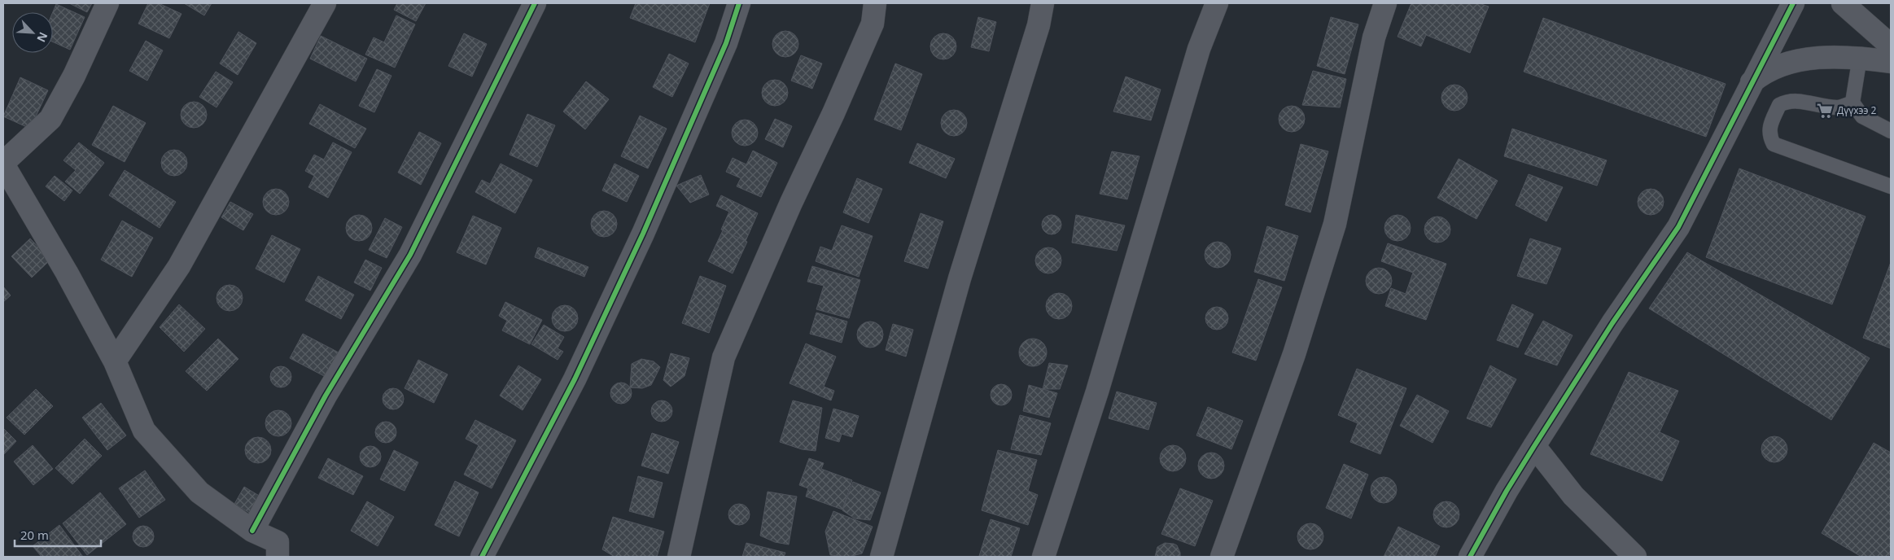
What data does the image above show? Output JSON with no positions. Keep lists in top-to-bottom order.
{
  "places": {
    "supermarket": ["Дүүхээ 2"]
  },
  "scale_bar": "20 m",
  "north": "bottom right"
}
